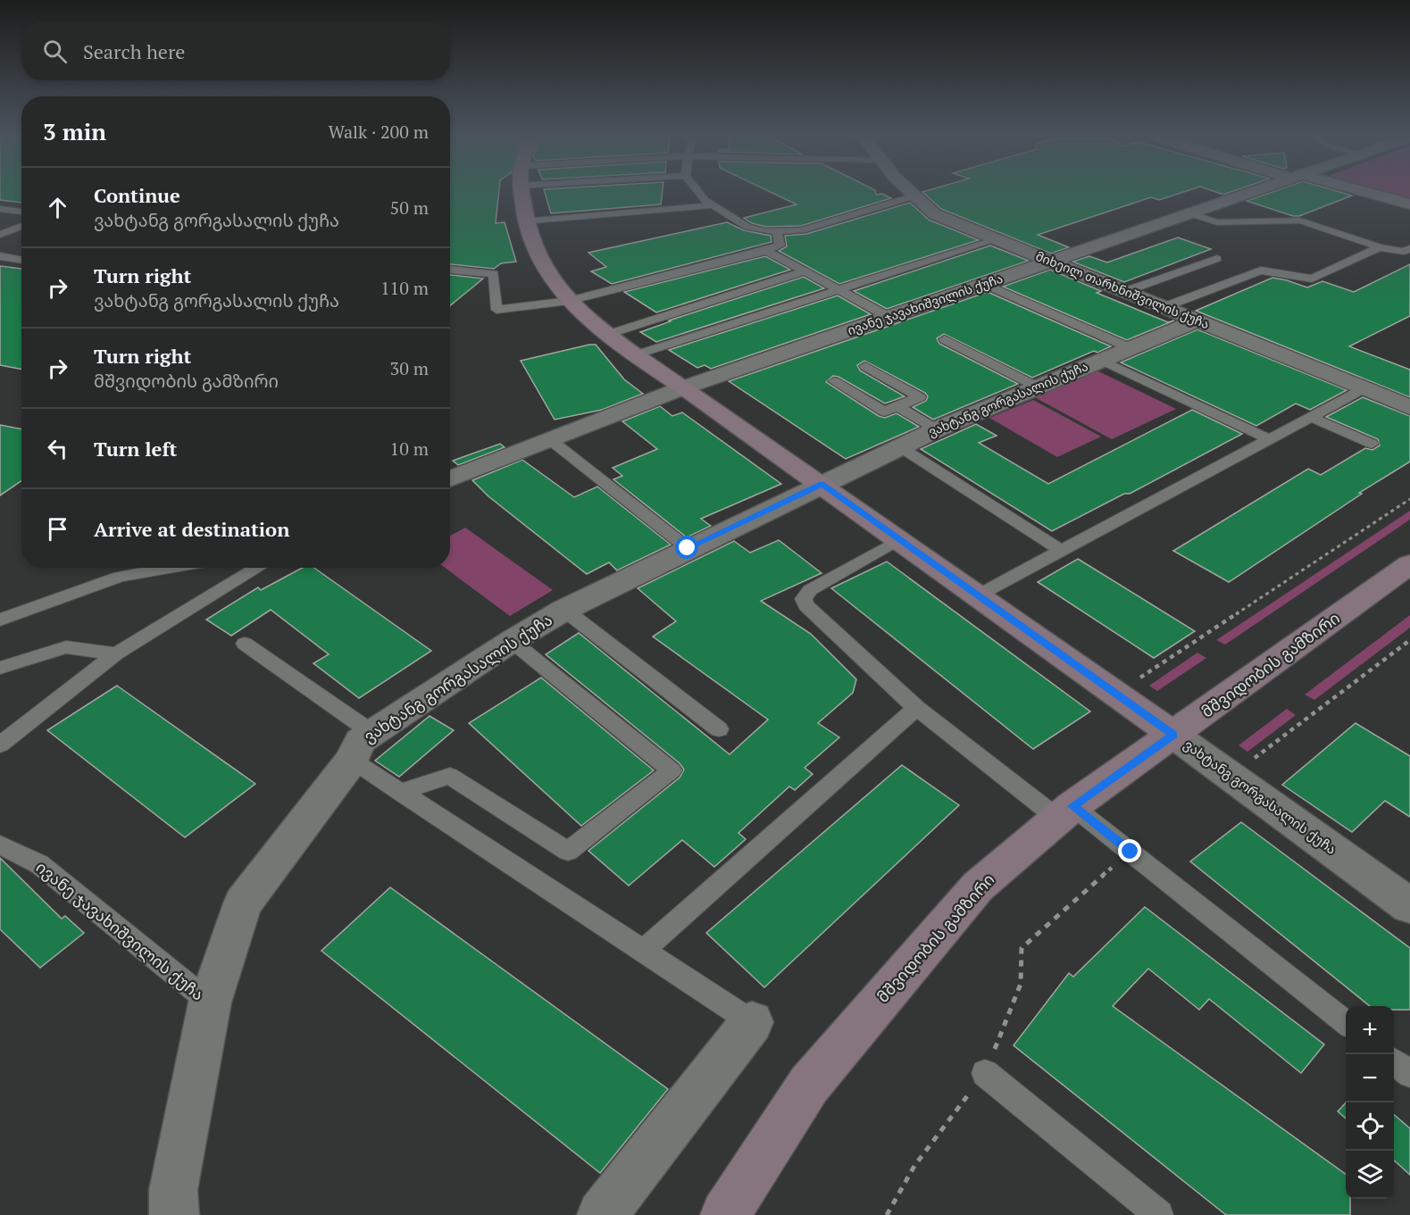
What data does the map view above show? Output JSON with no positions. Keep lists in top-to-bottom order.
{
  "streets": {
    "street": [
      "მიხეილ თარხნიშვილის ქუჩა",
      "ივანე ჯავახიშვილის ქუჩა",
      "ვახტანგ გორგასალის ქუჩა",
      "მშვიდობის გამზირი"
    ]
  },
  "crossings": [
    ["მიხეილ თარხნიშვილის ქუჩა", "ივანე ჯავახიშვილის ქუჩა"],
    ["მიხეილ თარხნიშვილის ქუჩა", "ვახტანგ გორგასალის ქუჩა"],
    ["ივანე ჯავახიშვილის ქუჩა", "ვახტანგ გორგასალის ქუჩა"],
    ["ვახტანგ გორგასალის ქუჩა", "მშვიდობის გამზირი"]
  ],
  "page": {
    "search": "Search here",
    "heading": ["3 min", "Walk · 200 m"],
    "list": [
      ["Continue", "ვახტანგ გორგასალის ქუჩა", "50 m"],
      ["Turn right", "ვახტანგ გორგასალის ქუჩა", "110 m"],
      ["Turn right", "მშვიდობის გამზირი", "30 m"],
      ["Turn left", "10 m"],
      "Arrive at destination"
    ],
    "map_buttons": ["+", "−"]
  }
}
